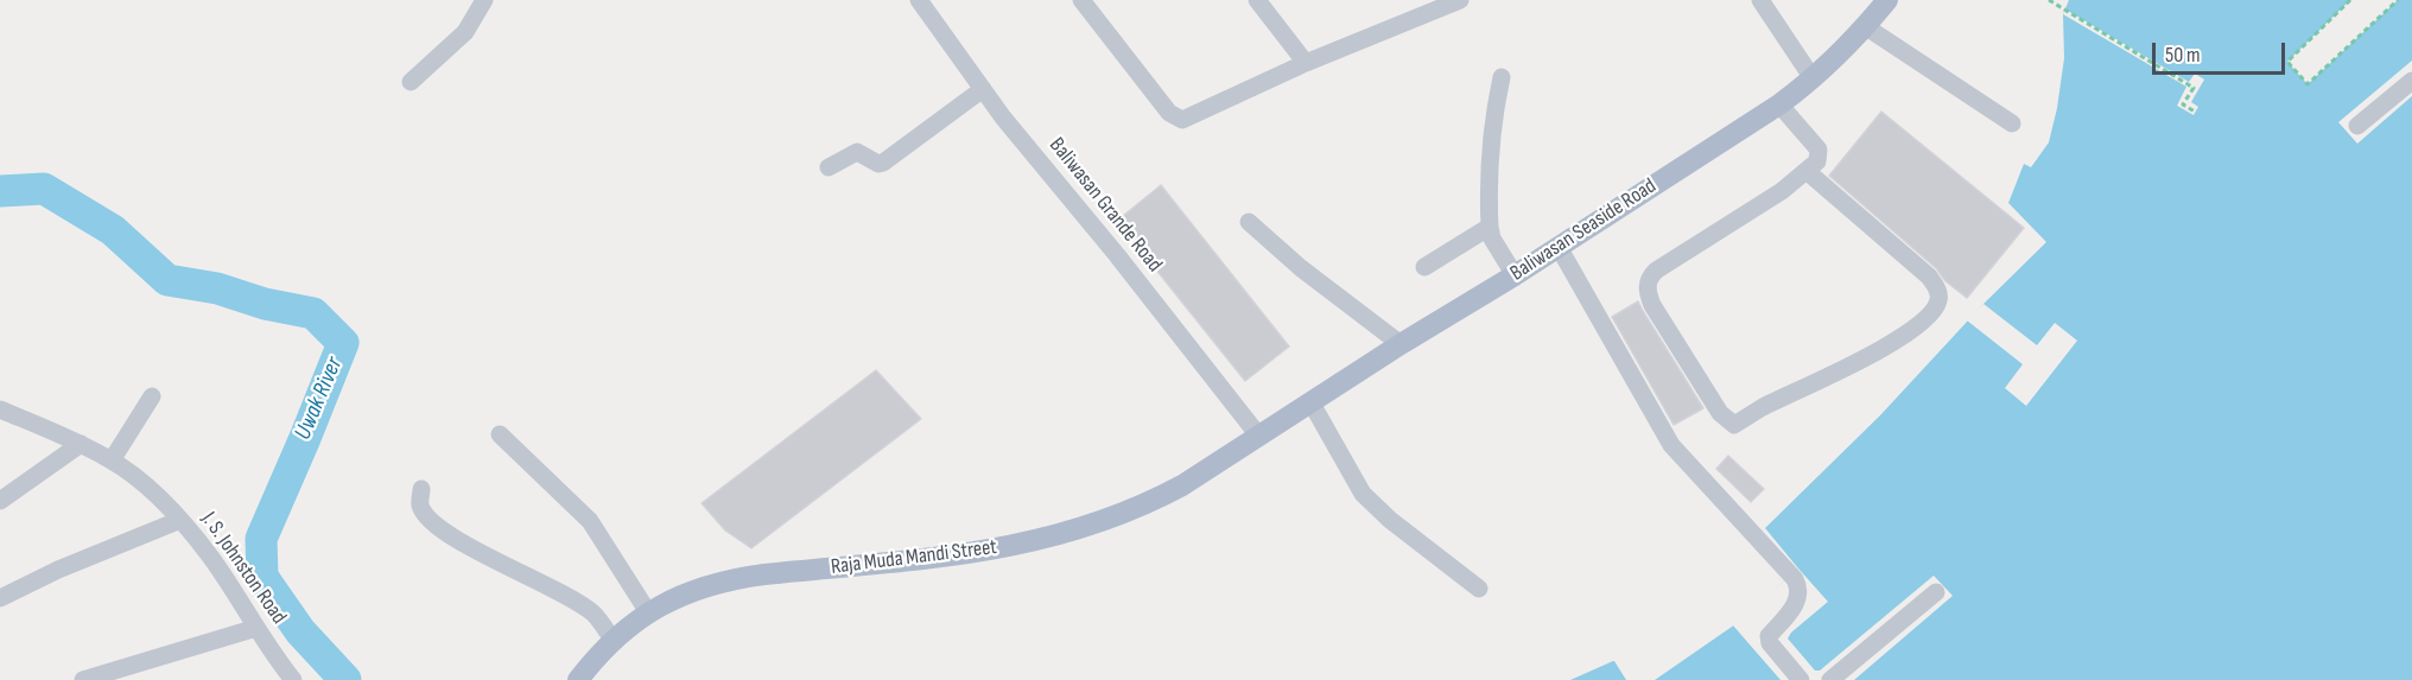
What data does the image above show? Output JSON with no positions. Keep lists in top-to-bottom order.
{
  "streets": {
    "main road": ["Baliwasan Seaside Road", "Raja Muda Mandi Street"],
    "street": ["Baliwasan Grande Road", "J. S. Johnston Road"]
  },
  "crossings": [
    ["Baliwasan Grande Road", "Baliwasan Seaside Road"],
    ["Baliwasan Grande Road", "Raja Muda Mandi Street"],
    ["Baliwasan Seaside Road", "Raja Muda Mandi Street"]
  ],
  "water": ["Uwak River"],
  "scale_bar": "50 m"
}
